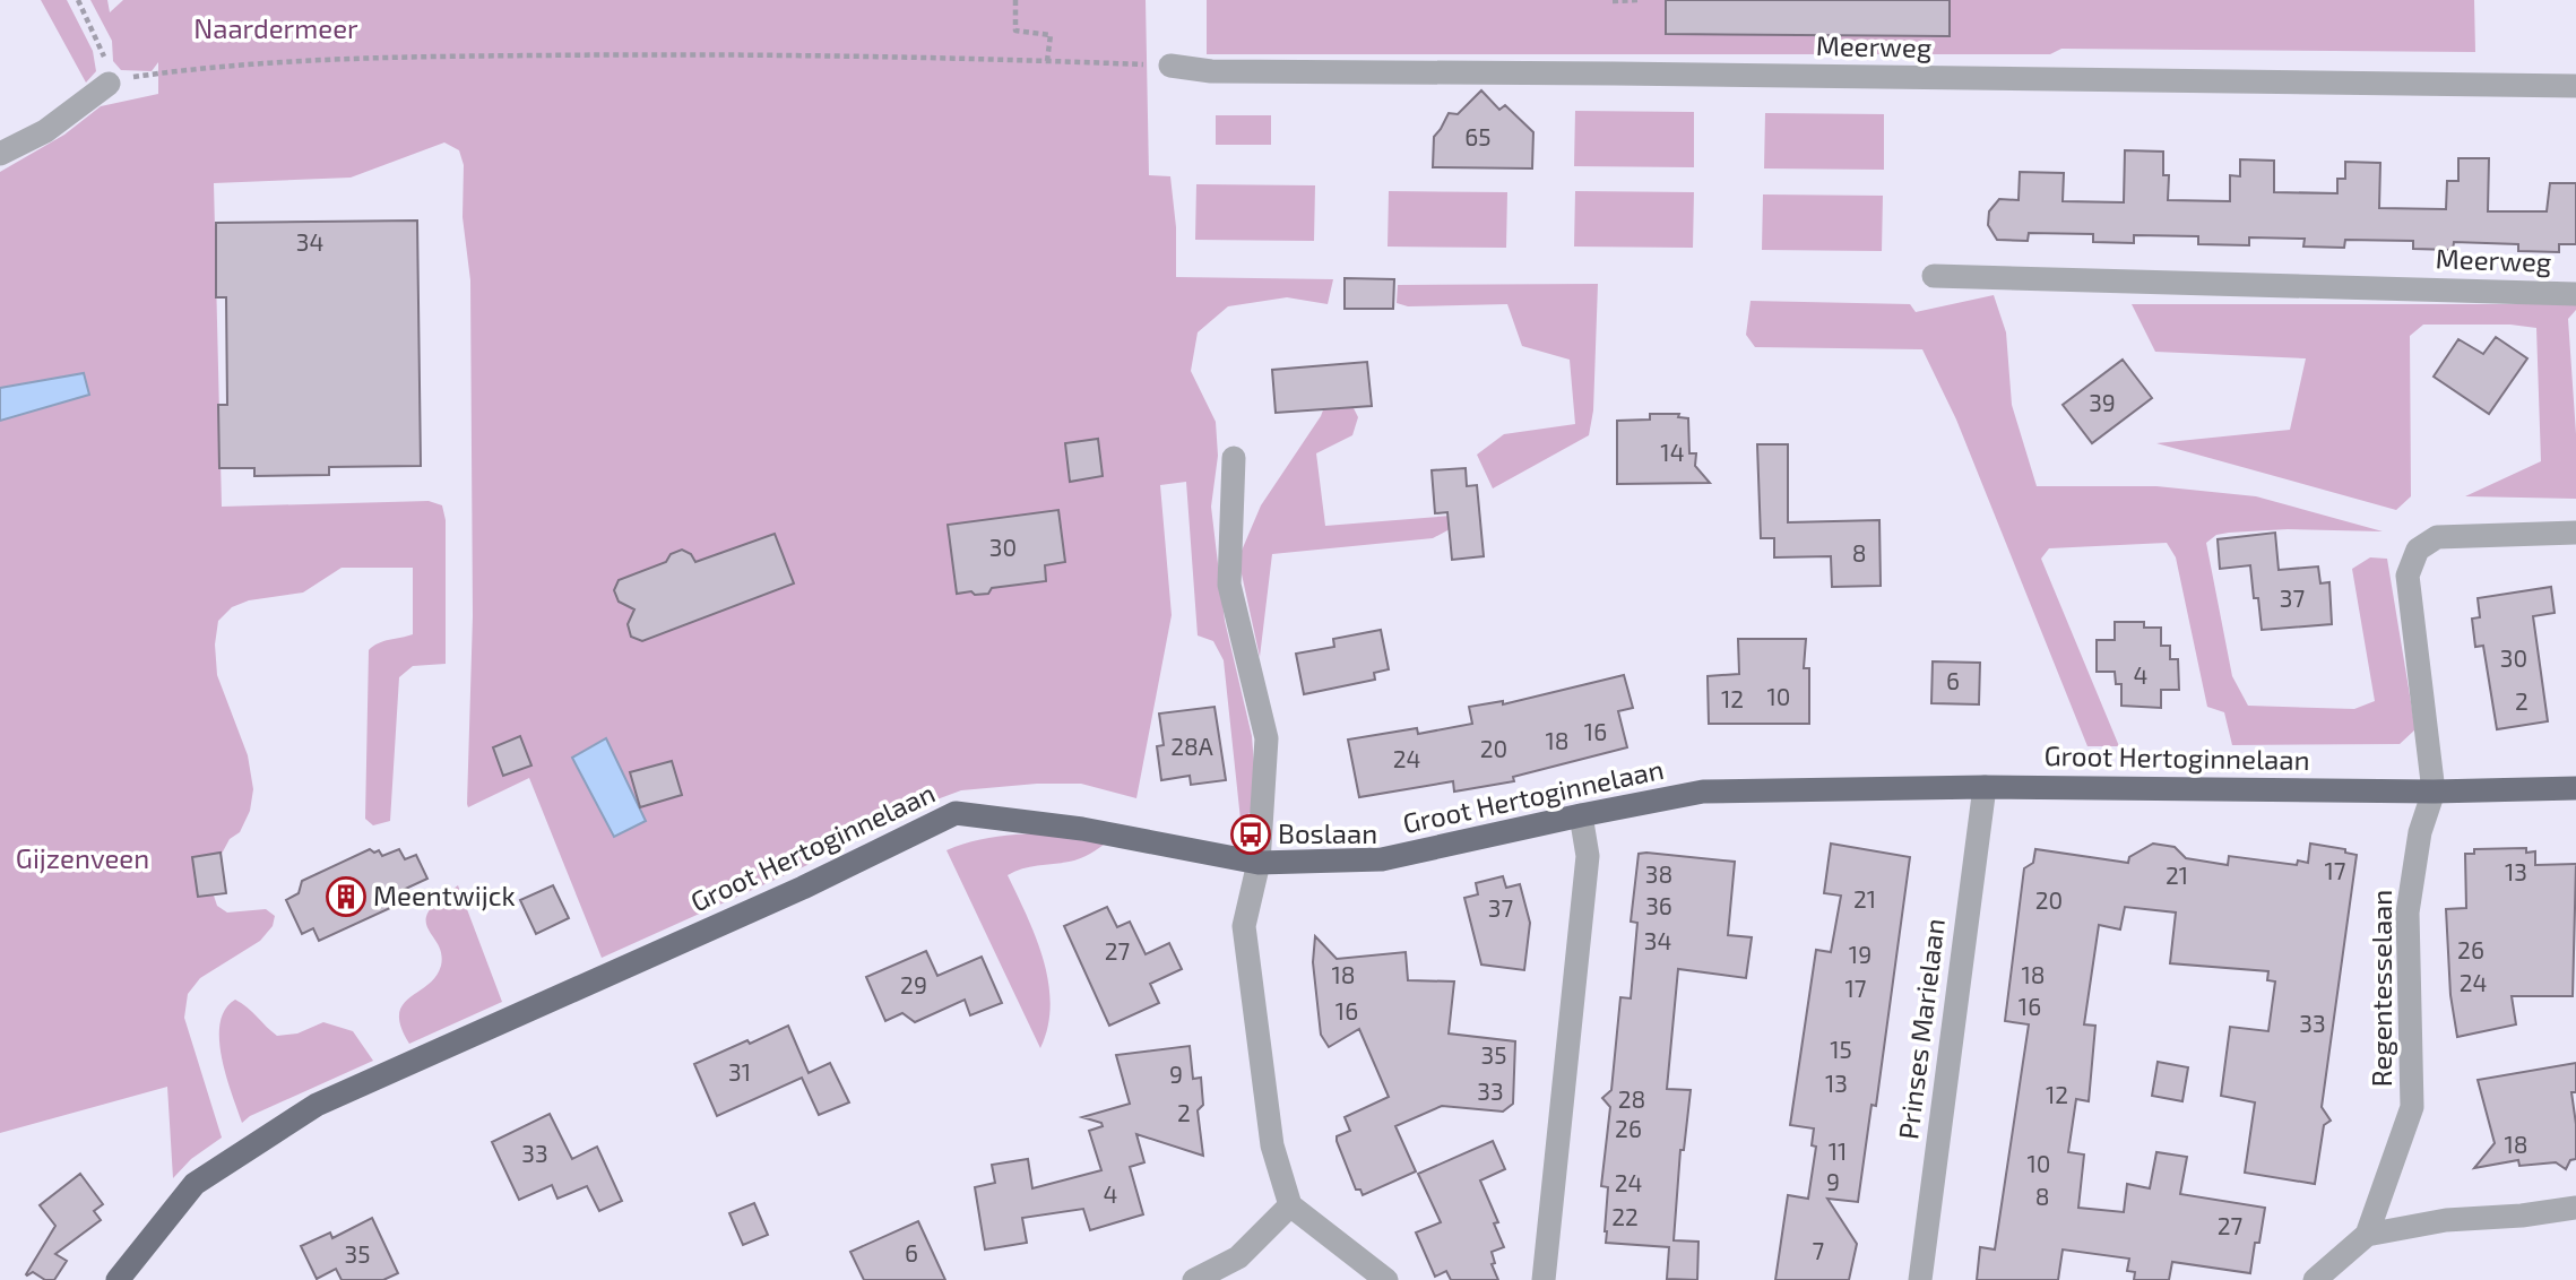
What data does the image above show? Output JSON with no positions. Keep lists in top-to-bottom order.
{
  "streets": {
    "main road": ["Groot Hertoginnelaan"],
    "street": ["Meerweg", "Regentesselaan", "Prinses Marielaan"]
  },
  "crossings": [
    ["Groot Hertoginnelaan", "Regentesselaan"],
    ["Groot Hertoginnelaan", "Prinses Marielaan"]
  ],
  "parks": ["Naardermeer", "Gijzenveen"],
  "places": {
    "bus stop": ["Boslaan"],
    "building": ["Meentwijck"]
  },
  "house_numbers": [
    "65",
    "34",
    "39",
    "14",
    "30",
    "8",
    "37",
    "30",
    "4",
    "6",
    "10",
    "12",
    "2",
    "16",
    "18",
    "28A",
    "20",
    "24",
    "17",
    "13",
    "38",
    "21",
    "21",
    "20",
    "36",
    "37",
    "34",
    "26",
    "27",
    "19",
    "18",
    "18",
    "24",
    "29",
    "17",
    "16",
    "16",
    "33",
    "15",
    "35",
    "31",
    "9",
    "13",
    "33",
    "12",
    "28",
    "2",
    "26",
    "18",
    "11",
    "33",
    "10",
    "9",
    "24",
    "4",
    "8",
    "22",
    "27",
    "7",
    "6",
    "35"
  ]
}
